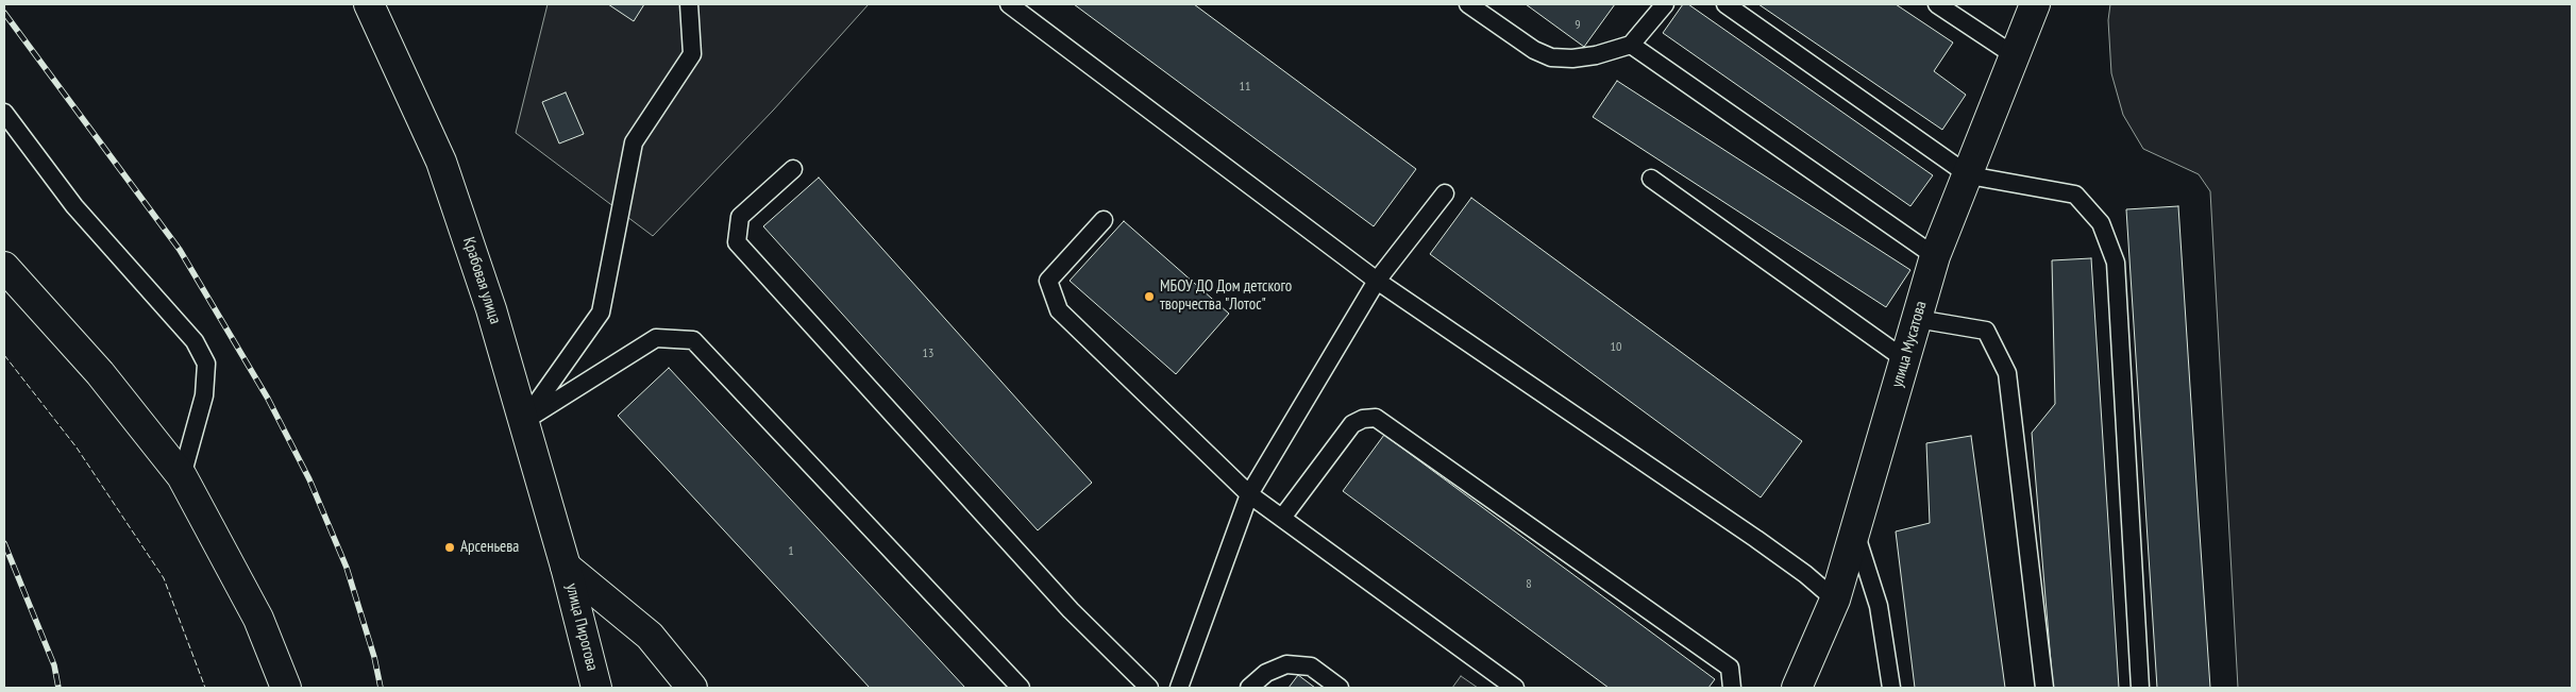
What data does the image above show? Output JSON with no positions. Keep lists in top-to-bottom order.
{
  "streets": {
    "street": ["Крабовая улица", "улица Мусатова", "улица Пирогова"]
  },
  "crossings": [
    ["Крабовая улица", "улица Пирогова"]
  ],
  "places": ["МБОУ ДО Дом детского творчества \"Лотос\"", "Арсеньева"],
  "house_numbers": [
    "9",
    "11",
    "10",
    "13",
    "1",
    "8"
  ]
}
